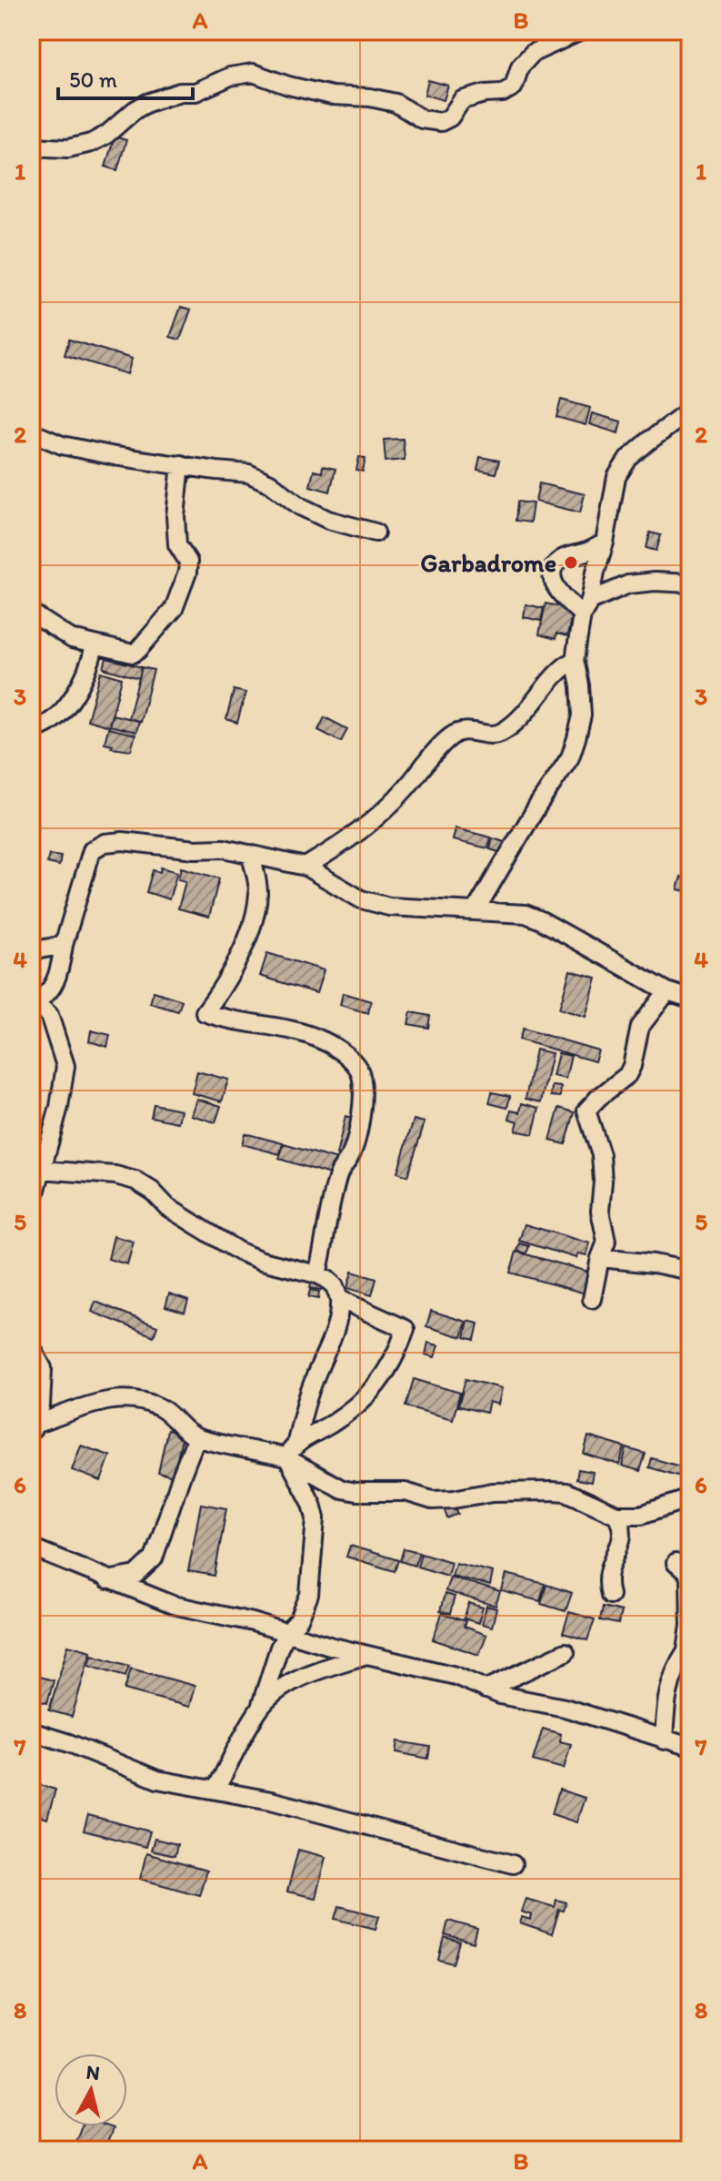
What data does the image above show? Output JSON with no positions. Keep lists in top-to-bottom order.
{
  "places": ["Garbadrome"],
  "scale_bar": "50 m",
  "north": "top",
  "grid": {
    "columns": ["A", "B"],
    "rows": [
      "1",
      "2",
      "3",
      "4",
      "5",
      "6",
      "7",
      "8"
    ]
  }
}
